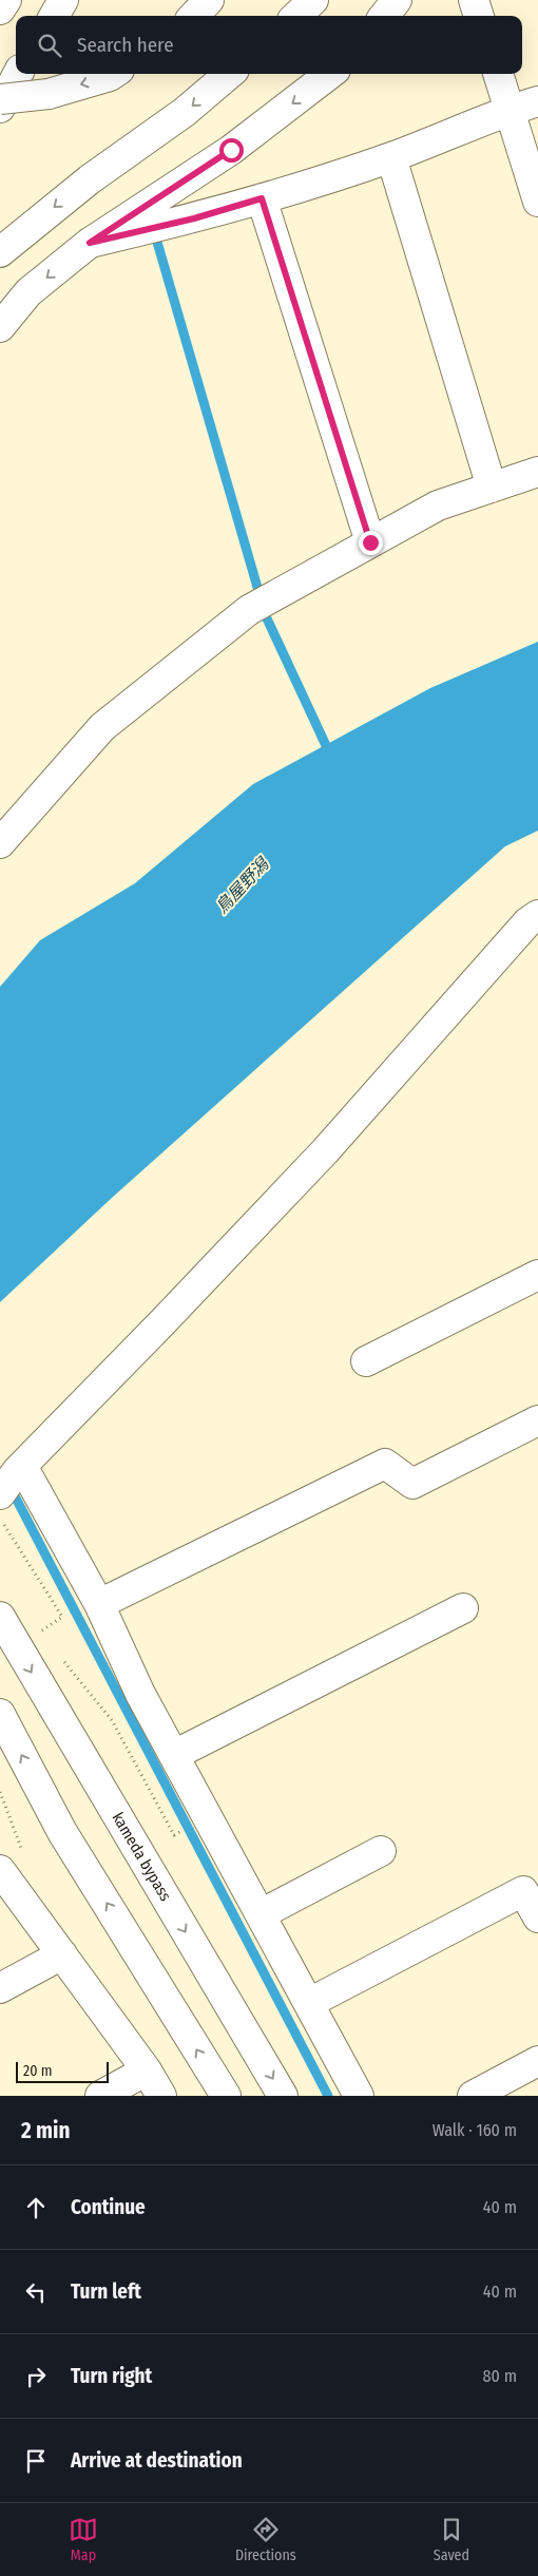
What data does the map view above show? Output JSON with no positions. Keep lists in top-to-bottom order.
{
  "streets": {
    "main road": ["kameda bypass"]
  },
  "water": ["鳥屋野潟"],
  "scale_bar": "20 m",
  "page": {
    "search": "Search here",
    "scale": "20 m",
    "heading": ["2 min", "Walk · 160 m"],
    "list": [
      ["Continue", "40 m"],
      ["Turn left", "40 m"],
      ["Turn right", "80 m"],
      "Arrive at destination"
    ],
    "nav": ["Map", "Directions", "Saved"]
  }
}
